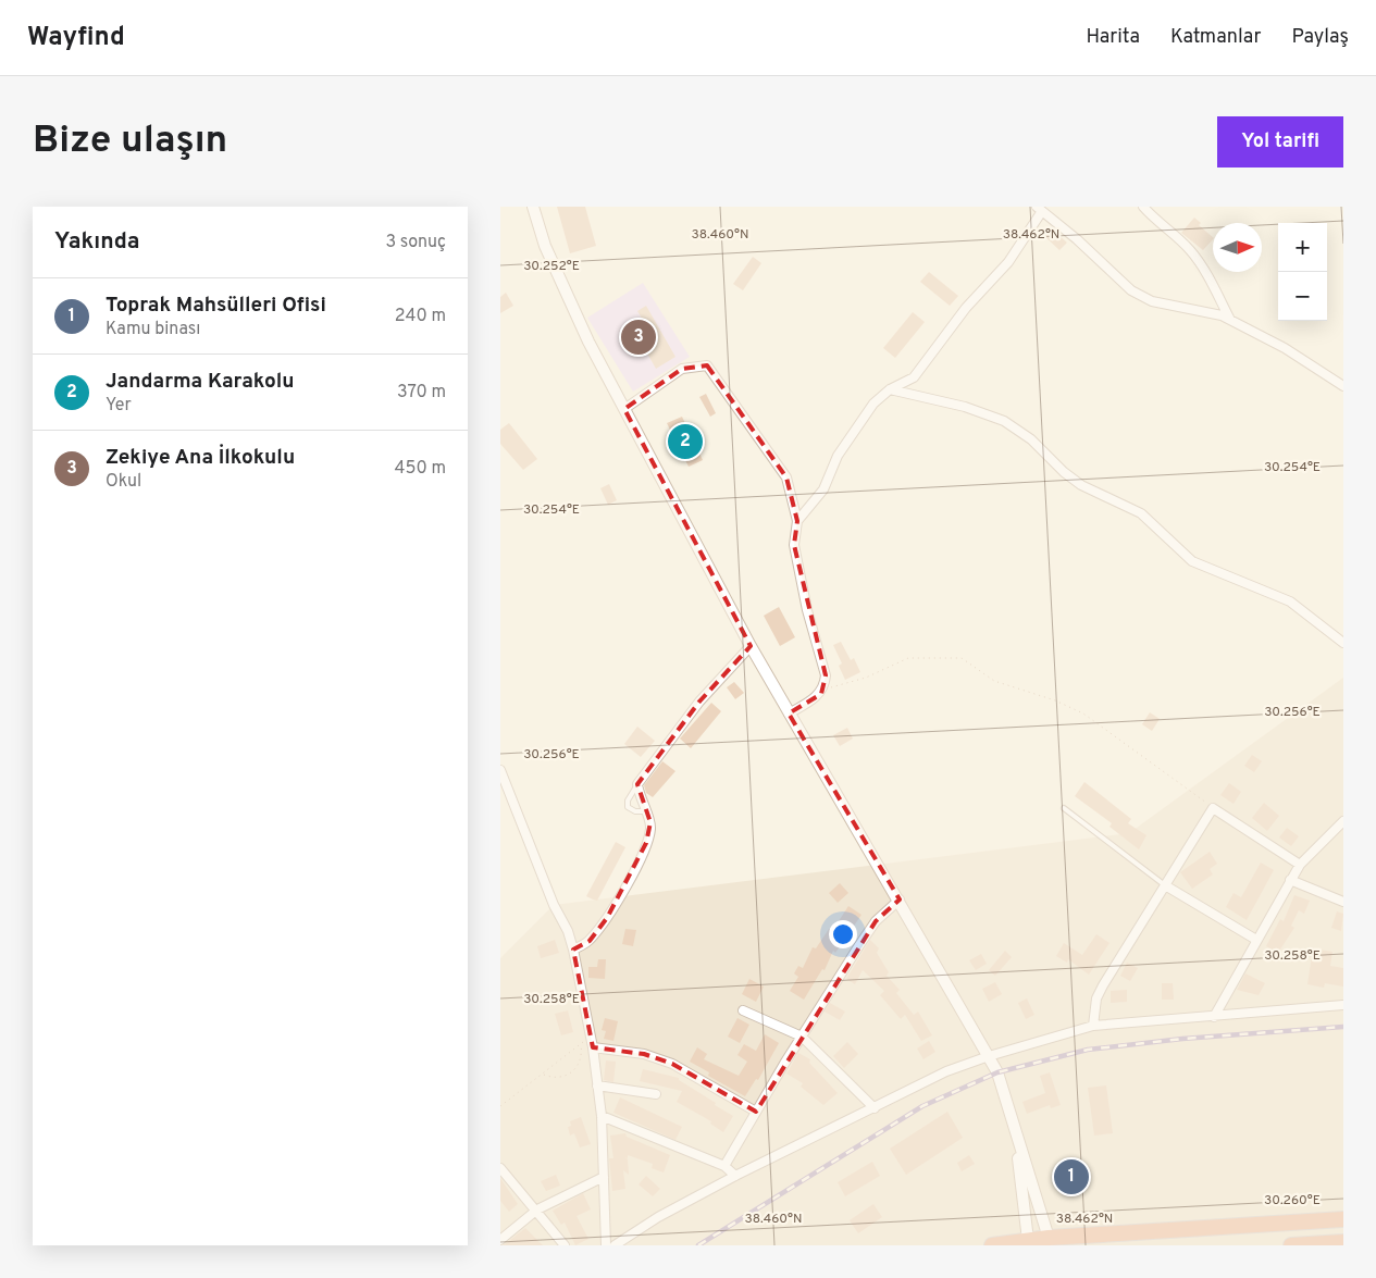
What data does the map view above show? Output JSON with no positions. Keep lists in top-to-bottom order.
{
  "north": "right",
  "page": {
    "header": "Wayfind",
    "nav": ["Harita", "Katmanlar", "Paylaş"],
    "buttons": "Yol tarifi",
    "title": "Bize ulaşın",
    "heading": ["Yakında", "3 sonuç"],
    "map_buttons": ["+", "−"],
    "list": [
      {
        "mark": "1",
        "name": "Toprak Mahsülleri Ofisi",
        "note": "Kamu binası",
        "value": "240 m"
      },
      {
        "mark": "2",
        "name": "Jandarma Karakolu",
        "note": "Yer",
        "value": "370 m"
      },
      {
        "mark": "3",
        "name": "Zekiye Ana İlkokulu",
        "note": "Okul",
        "value": "450 m"
      }
    ],
    "pins": ["3", "2", "1"]
  },
  "coordinates": [
    "38.460°N",
    "38.462°N",
    "30.252°E",
    "30.254°E",
    "30.256°E",
    "30.258°E",
    "30.260°E"
  ]
}
